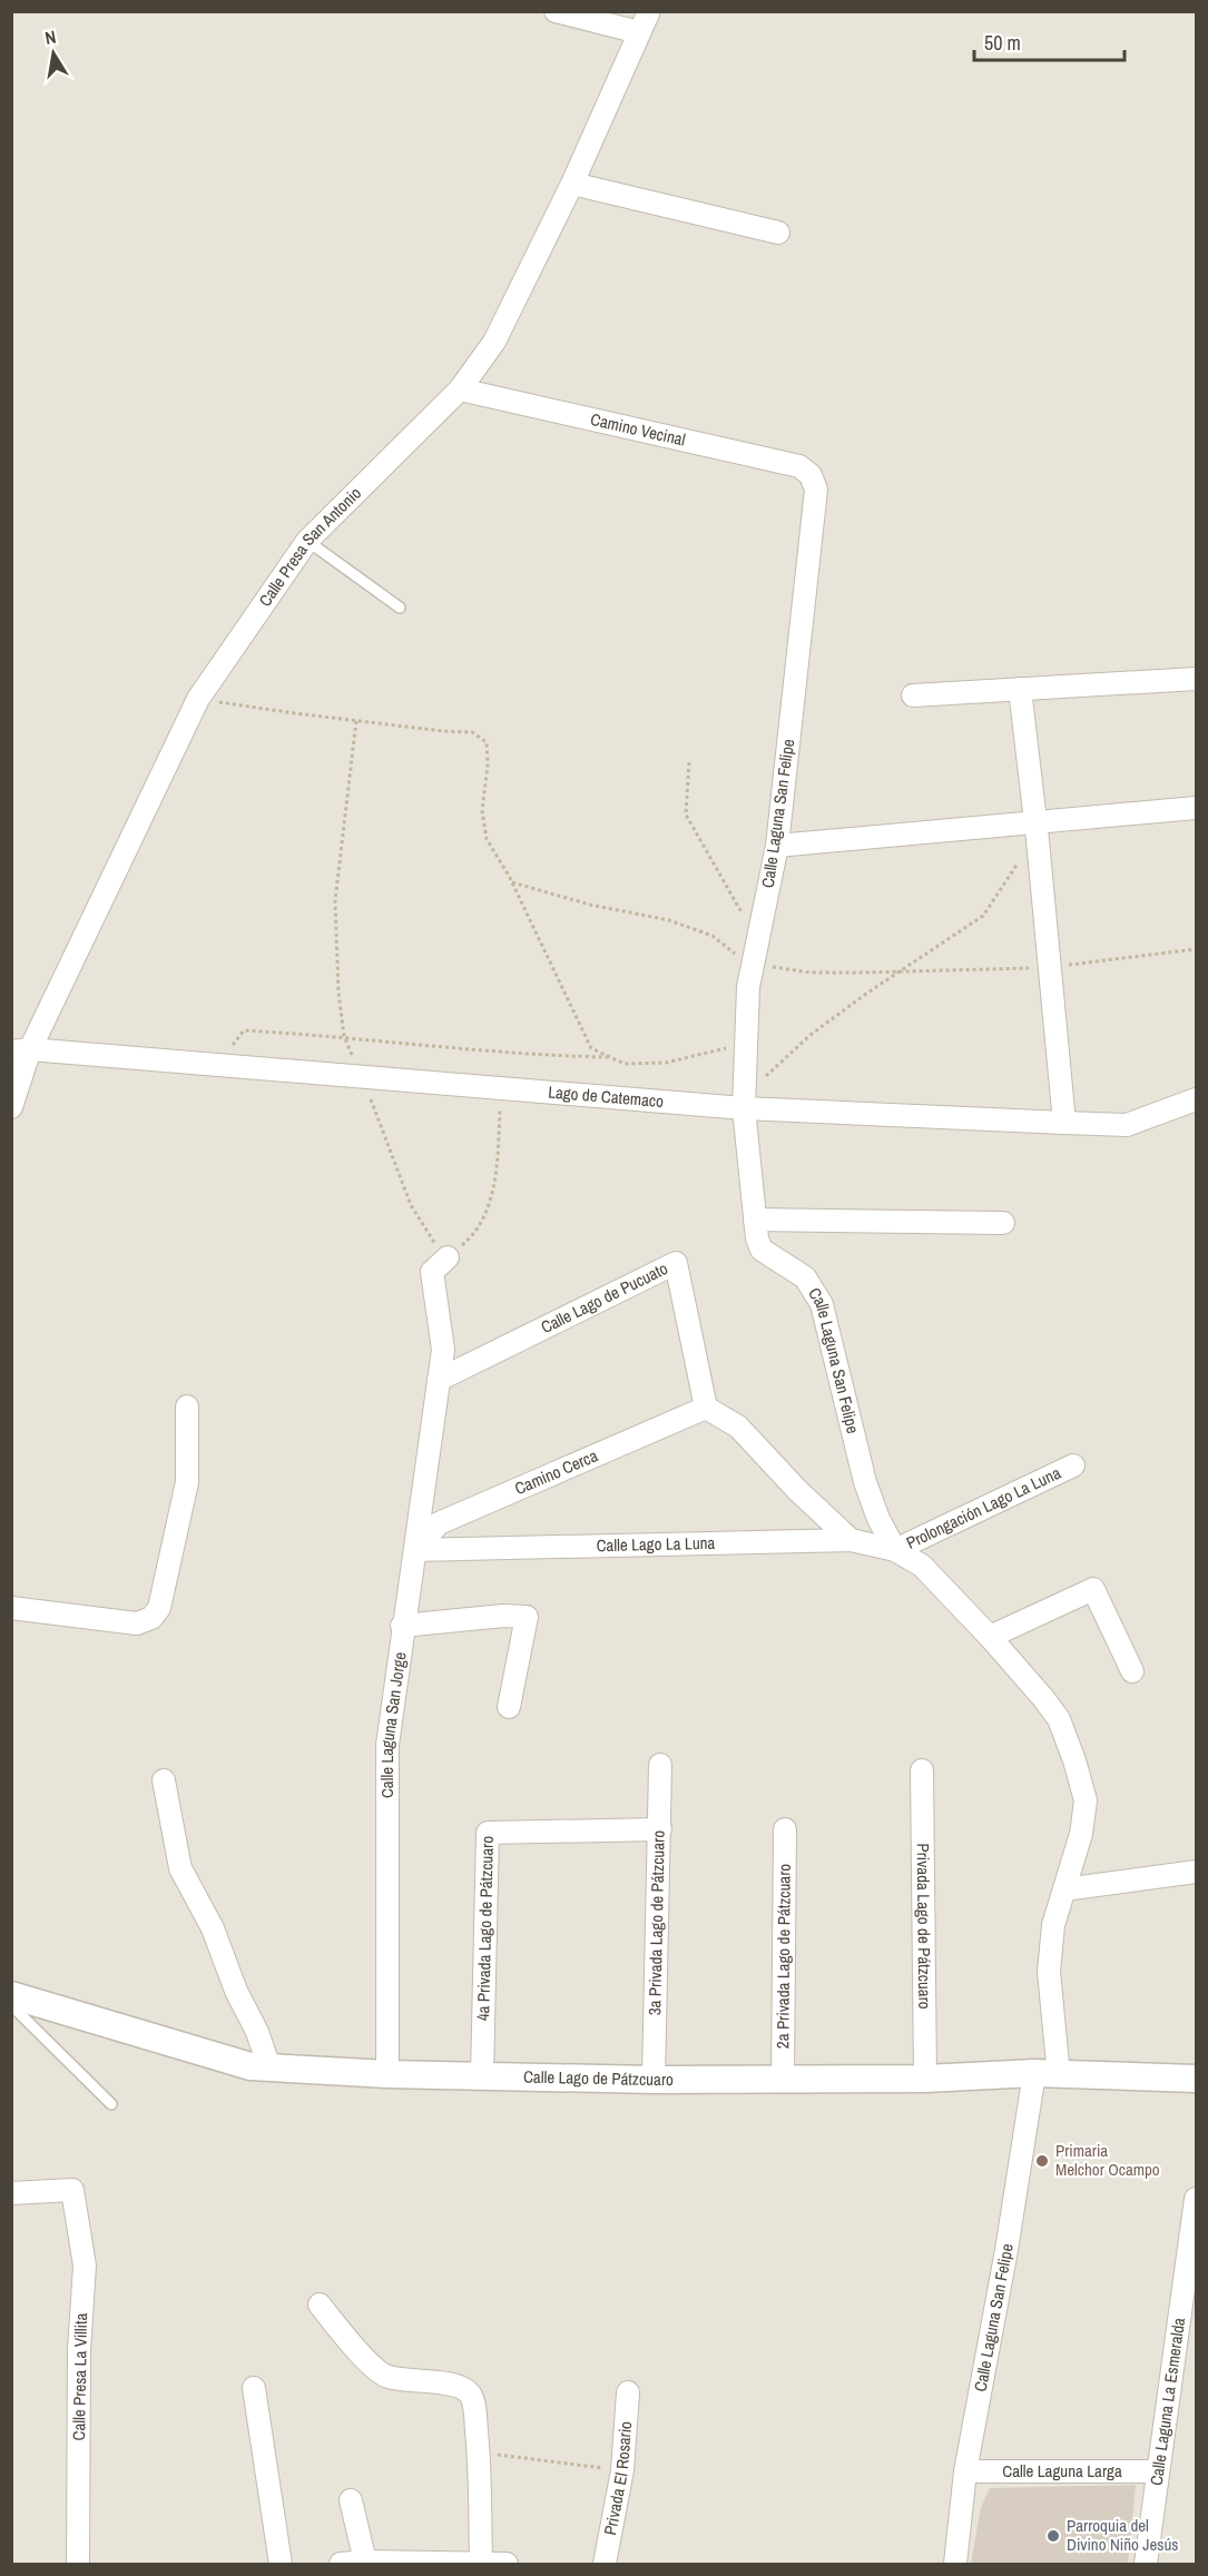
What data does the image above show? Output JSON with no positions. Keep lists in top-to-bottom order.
{
  "streets": {
    "street": [
      "Camino Vecinal",
      "Calle Presa San Antonio",
      "Calle Laguna San Felipe",
      "Lago de Catemaco",
      "Calle Lago de Pucuato",
      "Camino Cerca",
      "Prolongación Lago La Luna",
      "Calle Lago La Luna",
      "Calle Laguna San Jorge",
      "3a Privada Lago de Pátzcuaro",
      "Privada Lago de Pátzcuaro",
      "4a Privada Lago de Pátzcuaro",
      "2a Privada Lago de Pátzcuaro",
      "Calle Lago de Pátzcuaro",
      "Calle Presa La Villita",
      "Calle Laguna La Esmeralda",
      "Calle Laguna Larga",
      "Privada El Rosario"
    ]
  },
  "crossings": [
    ["Camino Vecinal", "Calle Presa San Antonio"],
    ["Camino Vecinal", "Calle Laguna San Felipe"],
    ["Calle Presa San Antonio", "Lago de Catemaco"],
    ["Calle Laguna San Felipe", "Lago de Catemaco"],
    ["Calle Laguna San Felipe", "Prolongación Lago La Luna"],
    ["Calle Laguna San Felipe", "Calle Lago La Luna"],
    ["Calle Laguna San Felipe", "Calle Lago de Pátzcuaro"],
    ["Calle Laguna San Felipe", "Calle Laguna Larga"],
    ["Calle Lago de Pucuato", "Camino Cerca"],
    ["Calle Lago de Pucuato", "Calle Laguna San Jorge"],
    ["Camino Cerca", "Calle Lago La Luna"],
    ["Camino Cerca", "Calle Laguna San Jorge"],
    ["Prolongación Lago La Luna", "Calle Lago La Luna"],
    ["Calle Lago La Luna", "Calle Laguna San Jorge"],
    ["Calle Laguna San Jorge", "Calle Lago de Pátzcuaro"],
    ["3a Privada Lago de Pátzcuaro", "4a Privada Lago de Pátzcuaro"],
    ["3a Privada Lago de Pátzcuaro", "Calle Lago de Pátzcuaro"],
    ["Privada Lago de Pátzcuaro", "Calle Lago de Pátzcuaro"],
    ["4a Privada Lago de Pátzcuaro", "Calle Lago de Pátzcuaro"],
    ["2a Privada Lago de Pátzcuaro", "Calle Lago de Pátzcuaro"],
    ["Calle Laguna La Esmeralda", "Calle Laguna Larga"]
  ],
  "places": ["Primaria Melchor Ocampo", "Parroquia del Divino Niño Jesús"],
  "scale_bar": "50 m",
  "north": "top"
}
